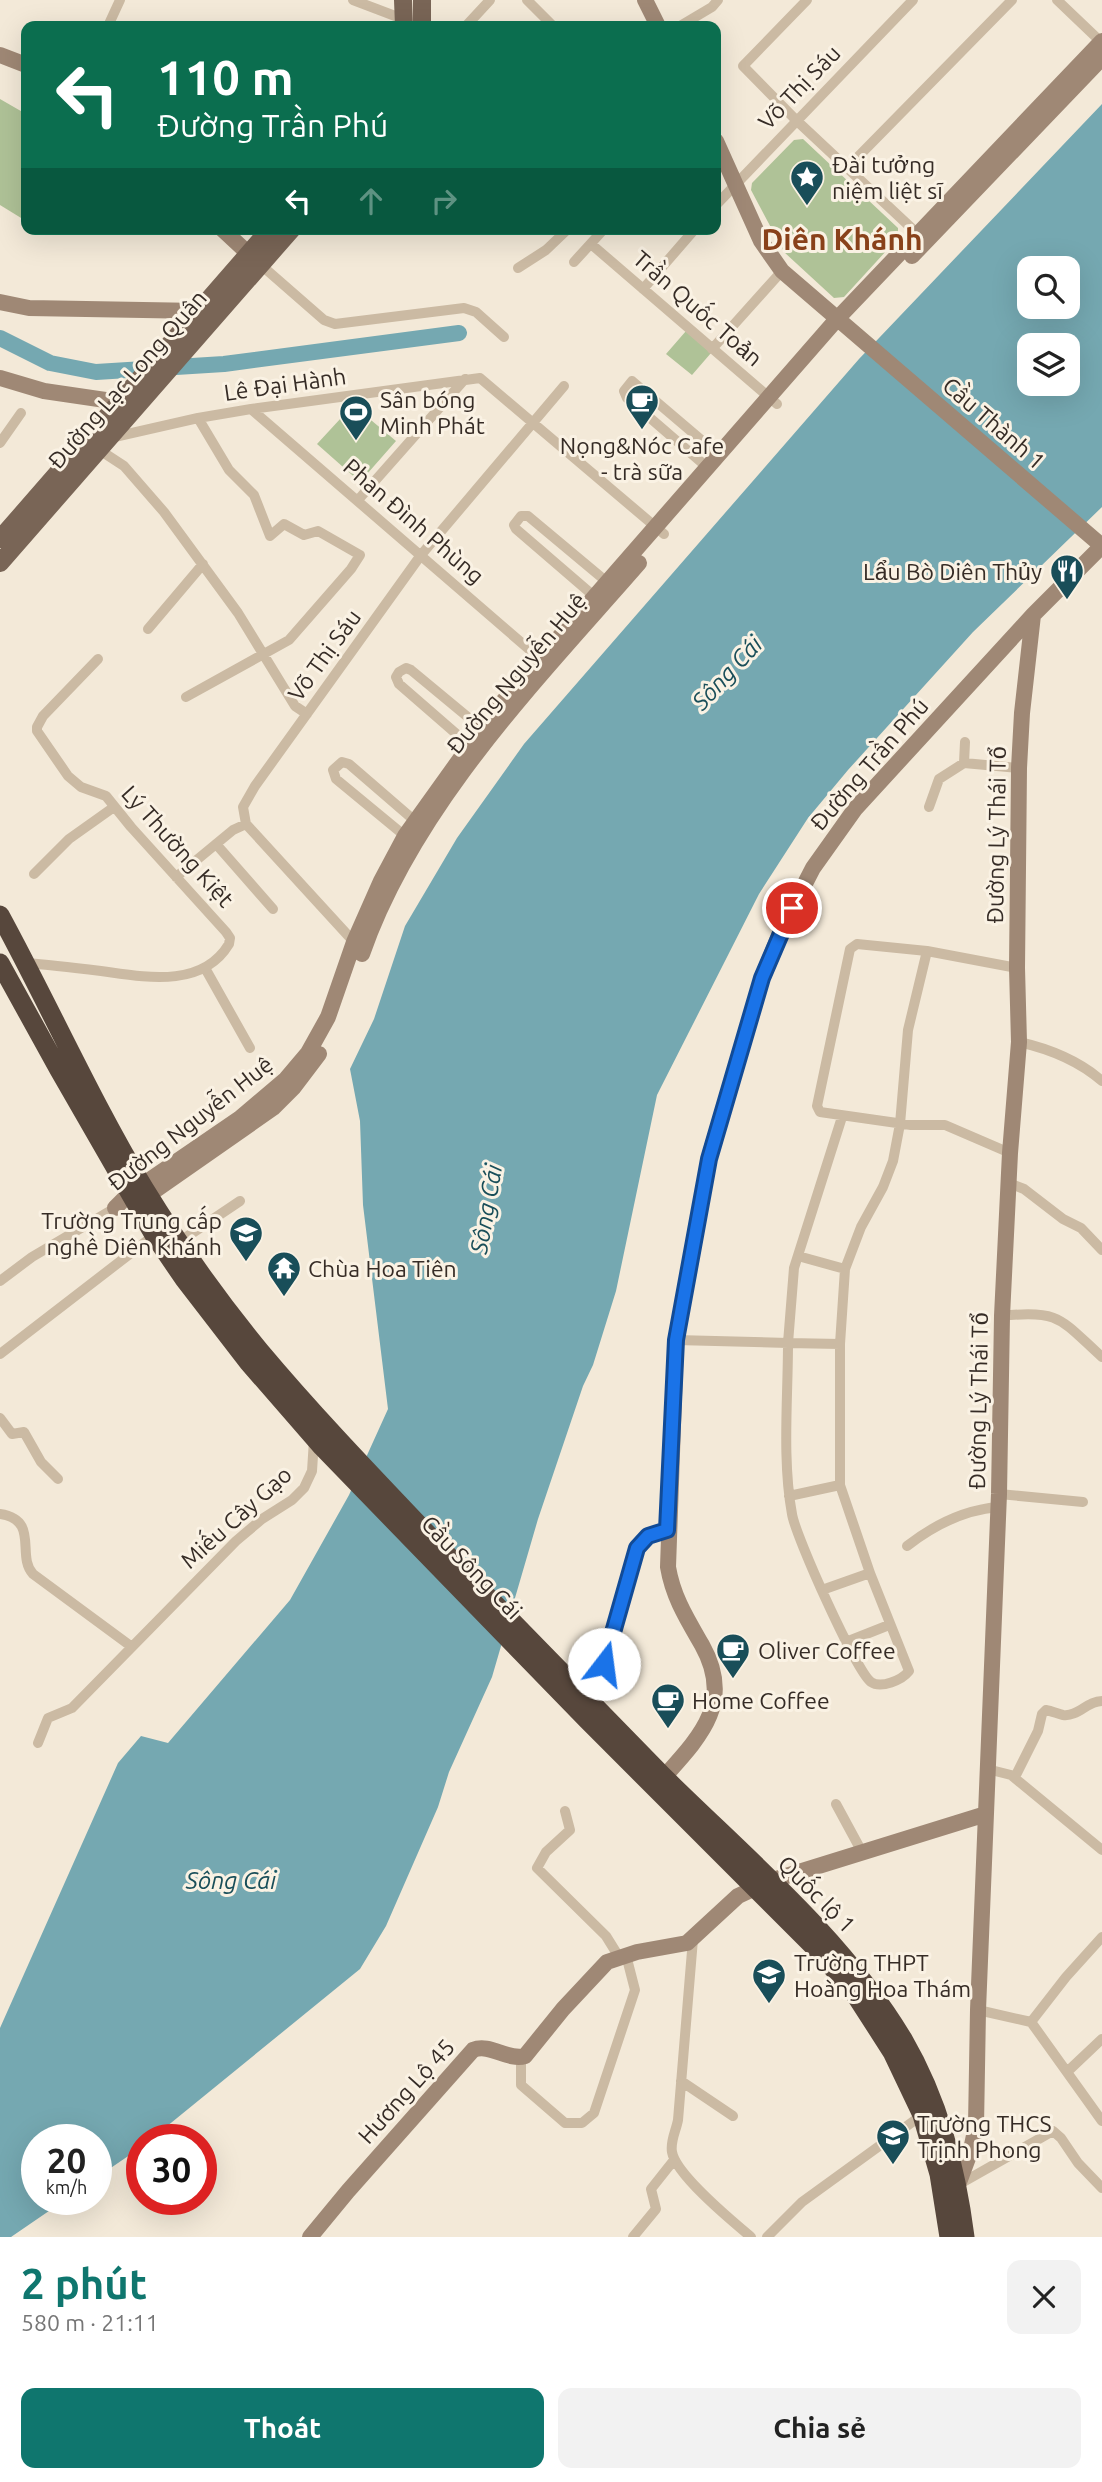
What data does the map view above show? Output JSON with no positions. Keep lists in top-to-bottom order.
{
  "streets": {
    "highway": ["Cầu Sông Cái", "Quốc lộ 1"],
    "main road": ["Đường Lạc Long Quân"],
    "street": [
      "Võ Thị Sáu",
      "Trần Quốc Toản",
      "Lê Đại Hành",
      "Cầu Thành 1",
      "Phan Đình Phùng",
      "Đường Nguyễn Huệ",
      "Đường Trần Phú",
      "Đường Lý Thái Tổ",
      "Lý Thường Kiệt",
      "Miếu Cây Gạo",
      "Hương Lộ 45"
    ]
  },
  "crossings": [
    ["Võ Thị Sáu", "Lê Đại Hành"],
    ["Võ Thị Sáu", "Cầu Thành 1"],
    ["Võ Thị Sáu", "Phan Đình Phùng"],
    ["Trần Quốc Toản", "Đường Nguyễn Huệ"],
    ["Đường Lạc Long Quân", "Lê Đại Hành"],
    ["Lê Đại Hành", "Phan Đình Phùng"],
    ["Lê Đại Hành", "Đường Nguyễn Huệ"],
    ["Cầu Thành 1", "Đường Nguyễn Huệ"],
    ["Cầu Thành 1", "Đường Trần Phú"],
    ["Phan Đình Phùng", "Đường Nguyễn Huệ"],
    ["Đường Nguyễn Huệ", "Cầu Sông Cái"],
    ["Đường Trần Phú", "Đường Lý Thái Tổ"],
    ["Đường Trần Phú", "Quốc lộ 1"],
    ["Đường Lý Thái Tổ", "Quốc lộ 1"],
    ["Miếu Cây Gạo", "Cầu Sông Cái"],
    ["Cầu Sông Cái", "Quốc lộ 1"]
  ],
  "districts": ["Diên Khánh"],
  "water": ["Sông Cái"],
  "places": {
    "place": ["Đài tưởng niệm liệt sĩ"],
    "cafe": ["Nọng&Nóc Cafe - trà sữa", "Oliver Coffee", "Home Coffee"],
    "sports": ["Sân bóng Minh Phát"],
    "restaurant": ["Lẩu Bò Diên Thủy"],
    "school or university": ["Trường Trung cấp nghề Diên Khánh", "Trường THPT Hoàng Hoa Thám", "Trường THCS Trịnh Phong"],
    "temple": ["Chùa Hoa Tiên"]
  },
  "page": {
    "turn": ["110 m", "Đường Trần Phú"],
    "speed": "20 km/h",
    "limit": "30",
    "heading": ["2 phút", "580 m · 21:11"],
    "buttons": ["Thoát", "Chia sẻ"]
  }
}
